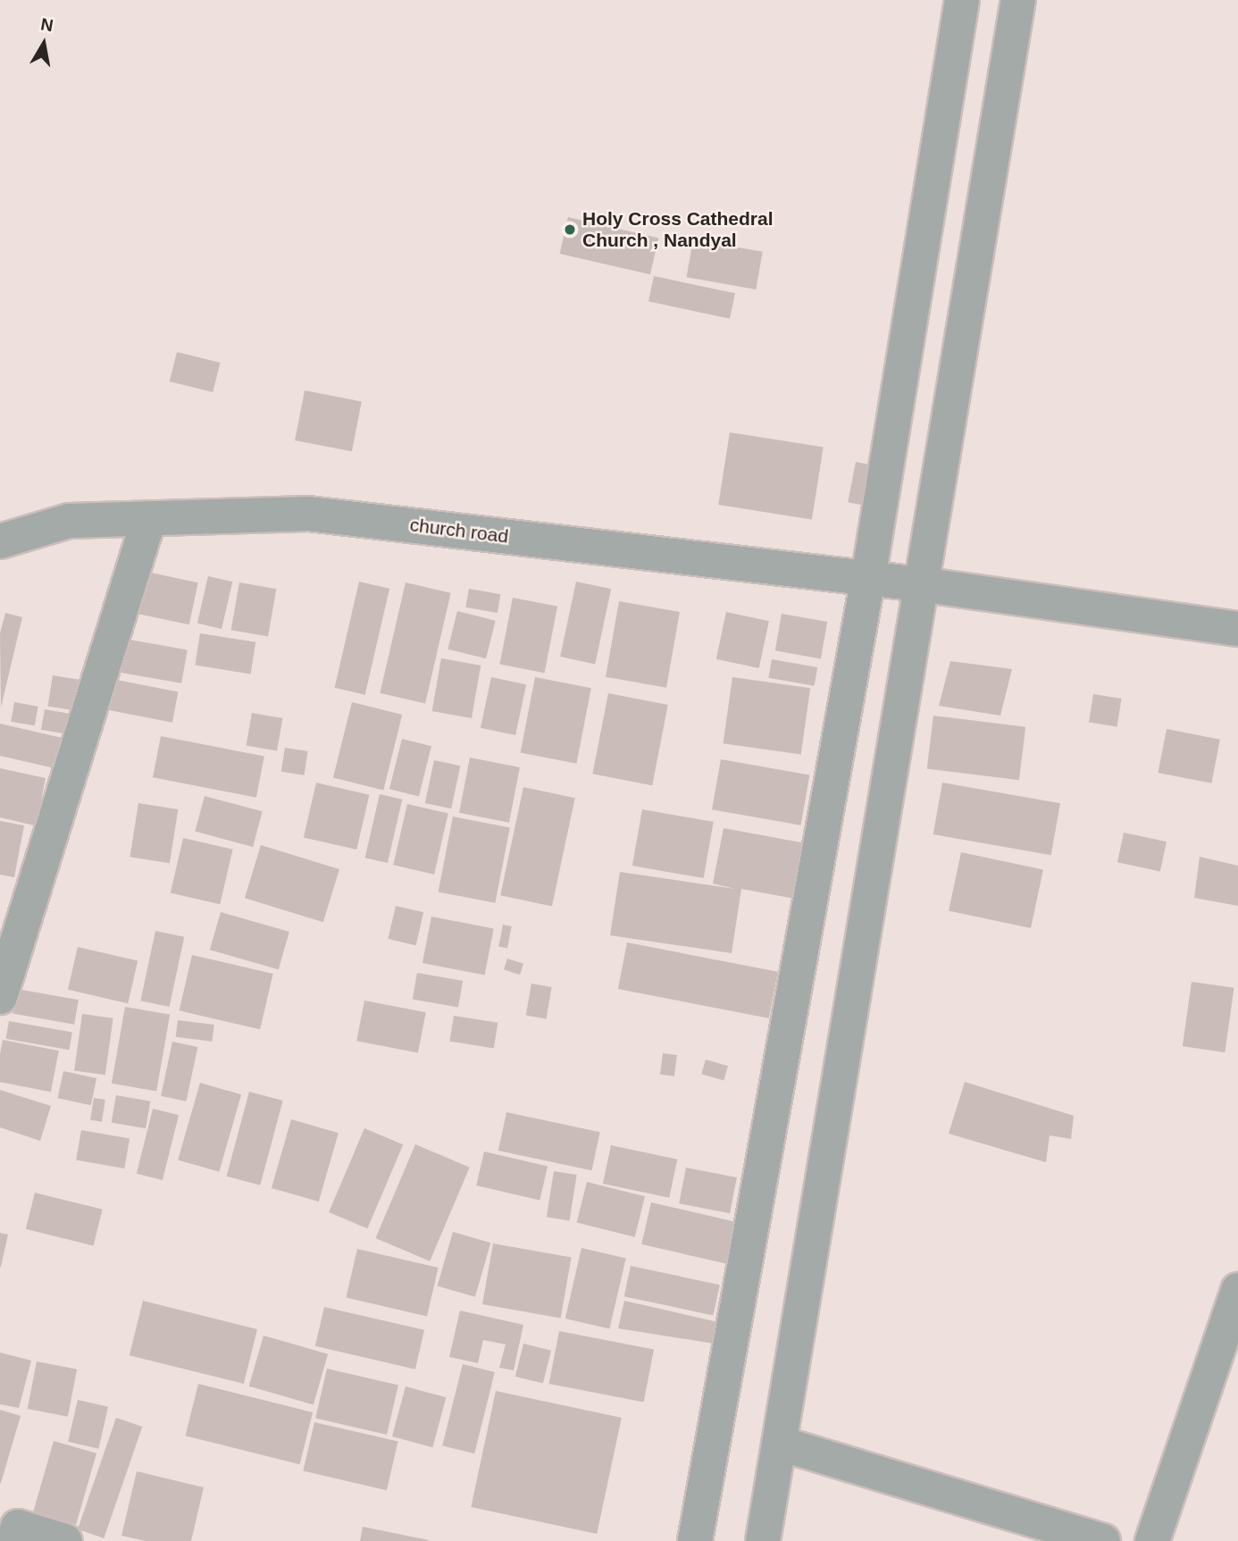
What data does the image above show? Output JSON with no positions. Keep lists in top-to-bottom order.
{
  "streets": {
    "street": ["church road"]
  },
  "places": ["Holy Cross Cathedral Church , Nandyal"],
  "north": "top"
}
